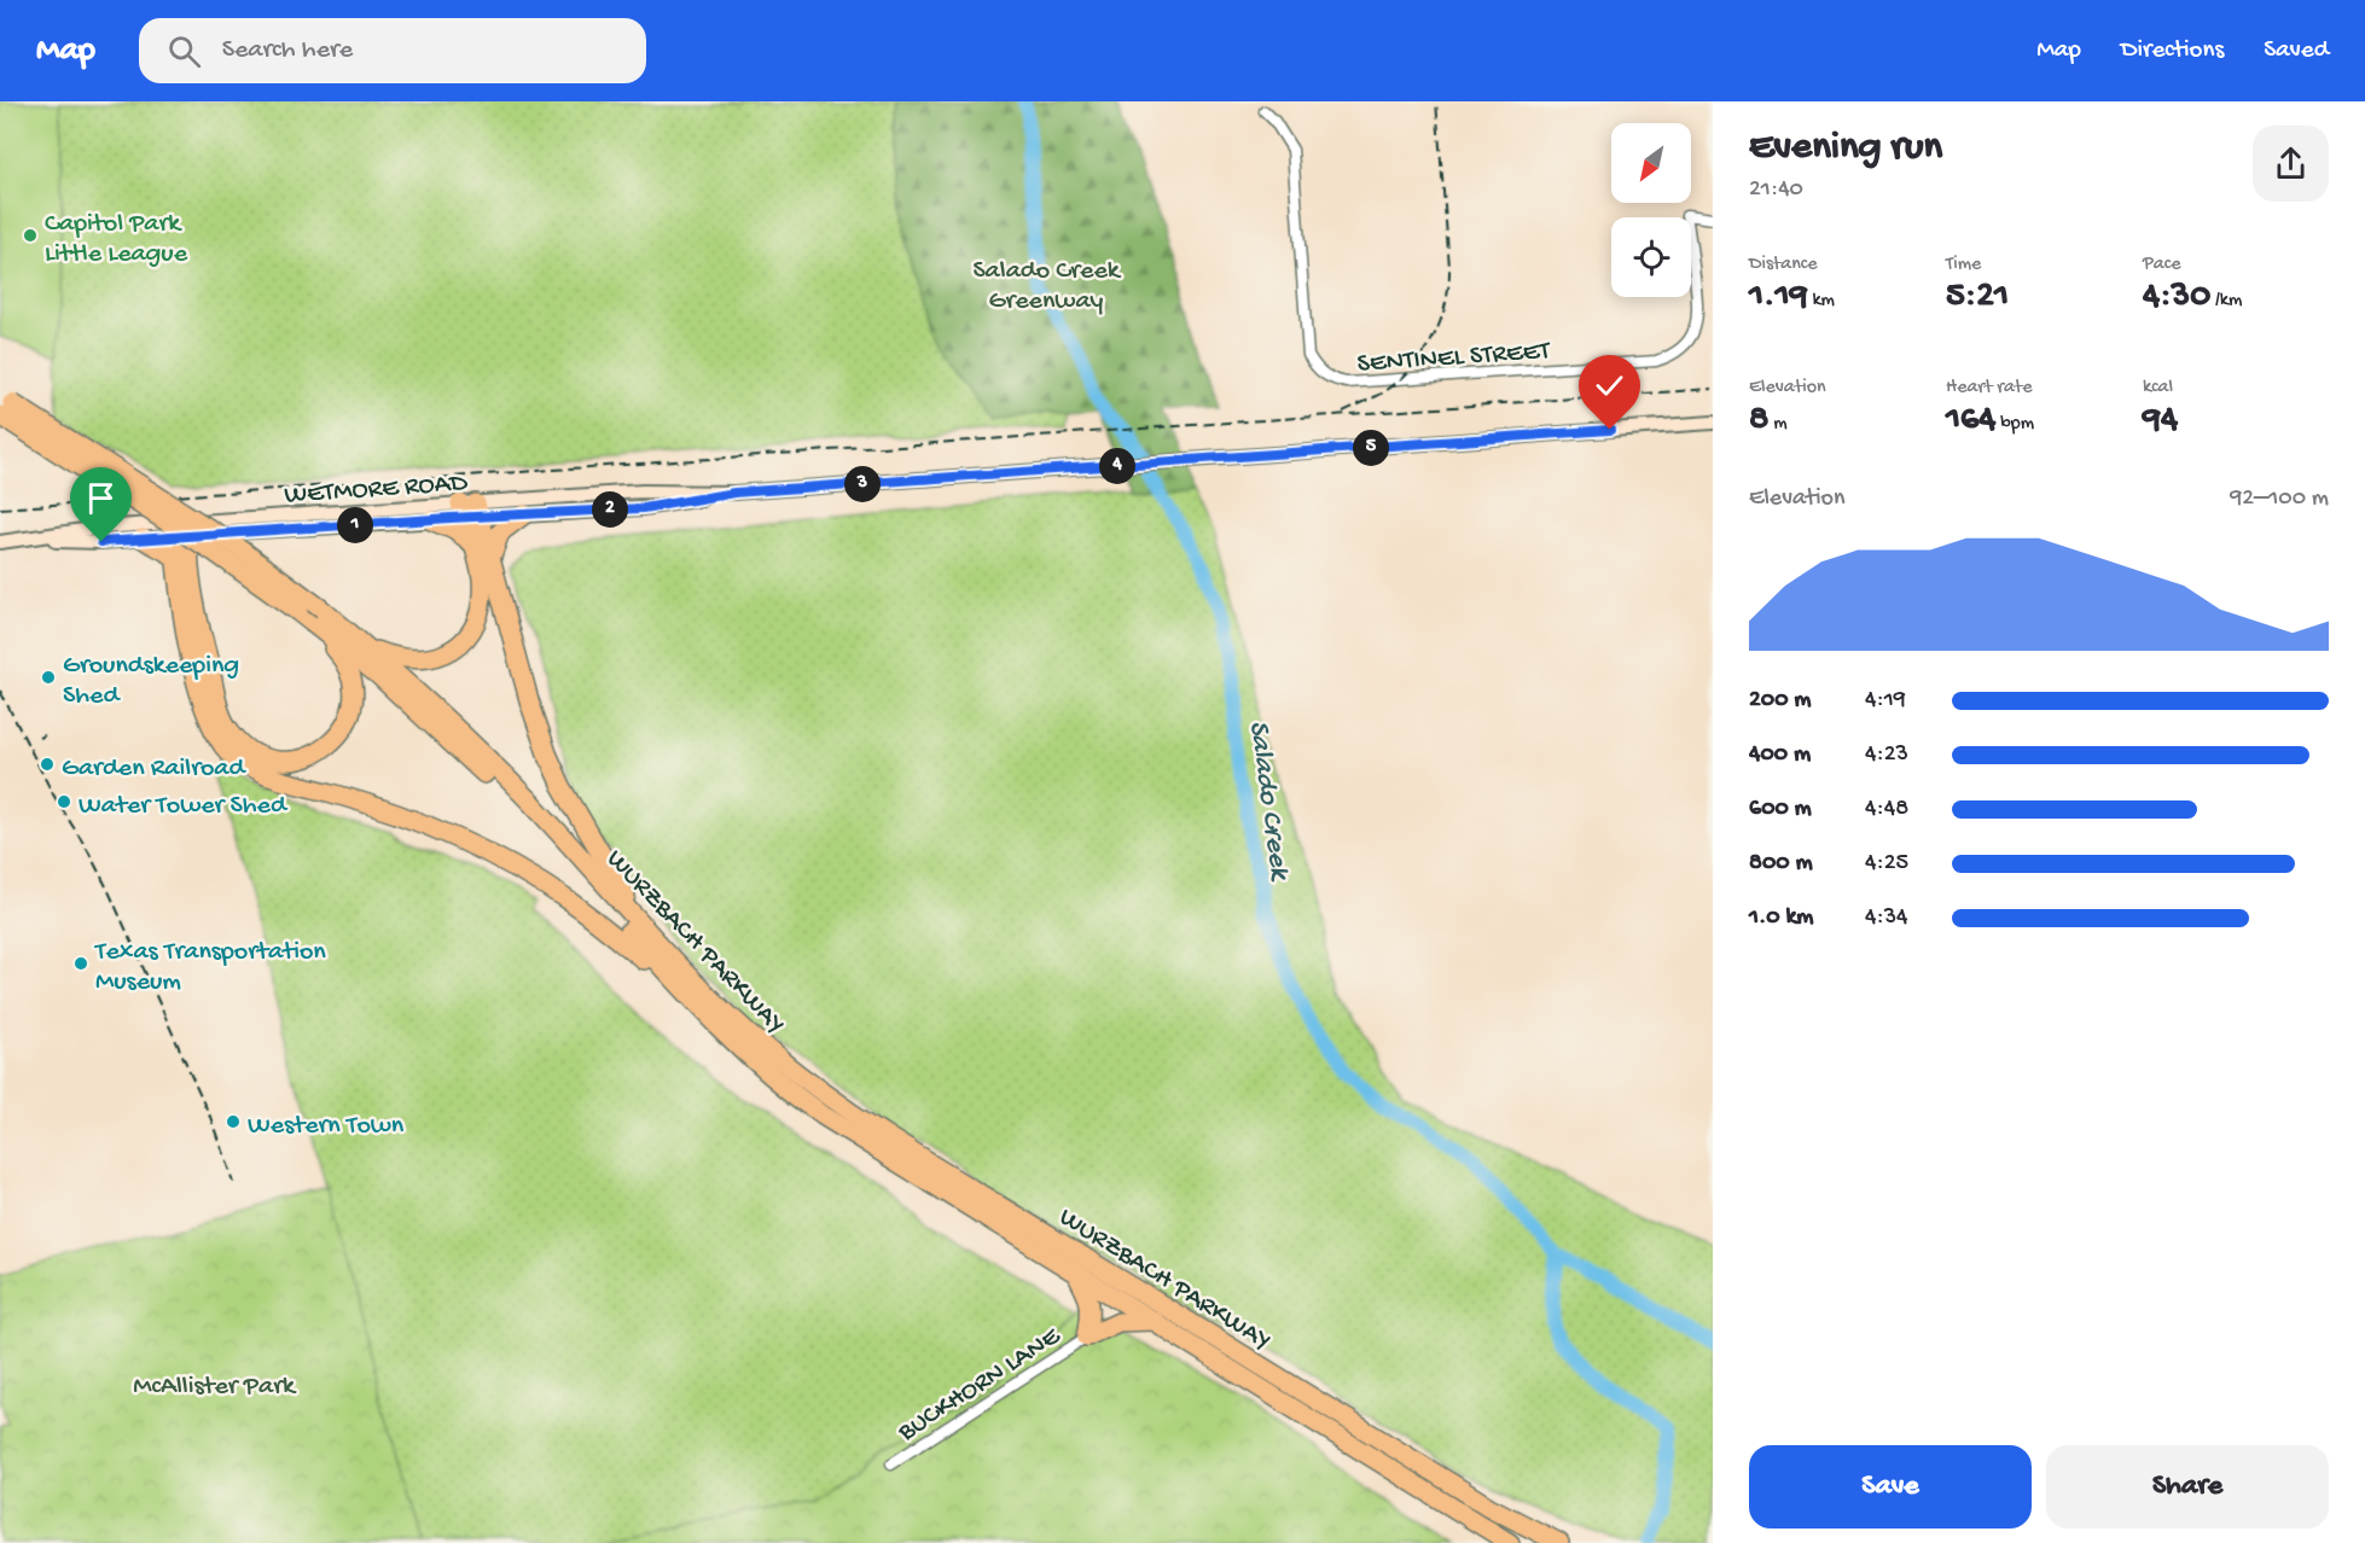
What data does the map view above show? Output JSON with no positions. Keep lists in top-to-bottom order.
{
  "streets": {
    "highway": ["WURZBACH PARKWAY"],
    "main road": ["WETMORE ROAD"],
    "street": ["SENTINEL STREET", "BUCKHORN LANE"]
  },
  "water": ["Salado Creek"],
  "parks": ["Salado Creek Greenway", "McAllister Park"],
  "places": [
    "Capitol Park Little League",
    "Groundskeeping Shed",
    "Garden Railroad",
    "Water Tower Shed",
    "Texas Transportation Museum",
    "Western Town"
  ],
  "north": "bottom left",
  "page": {
    "header": "Map",
    "search": "Search here",
    "nav": ["Map", "Directions", "Saved"],
    "heading": ["Evening run", "21:40"],
    "stats": [
      ["Distance", "1.19 km"],
      ["Time", "5:21"],
      ["Pace", "4:30 /km"],
      ["Elevation", "8 m"],
      ["Heart rate", "164 bpm"],
      ["kcal", "94"]
    ],
    "pins": [
      "5",
      "4",
      "3",
      "2",
      "1"
    ],
    "chart": ["Elevation", "92–100 m"],
    "list": [
      {
        "name": "200 m",
        "note": "4:19"
      },
      {
        "name": "400 m",
        "note": "4:23"
      },
      {
        "name": "600 m",
        "note": "4:48"
      },
      {
        "name": "800 m",
        "note": "4:25"
      },
      {
        "name": "1.0 km",
        "note": "4:34"
      }
    ],
    "buttons": ["Save", "Share"]
  }
}
